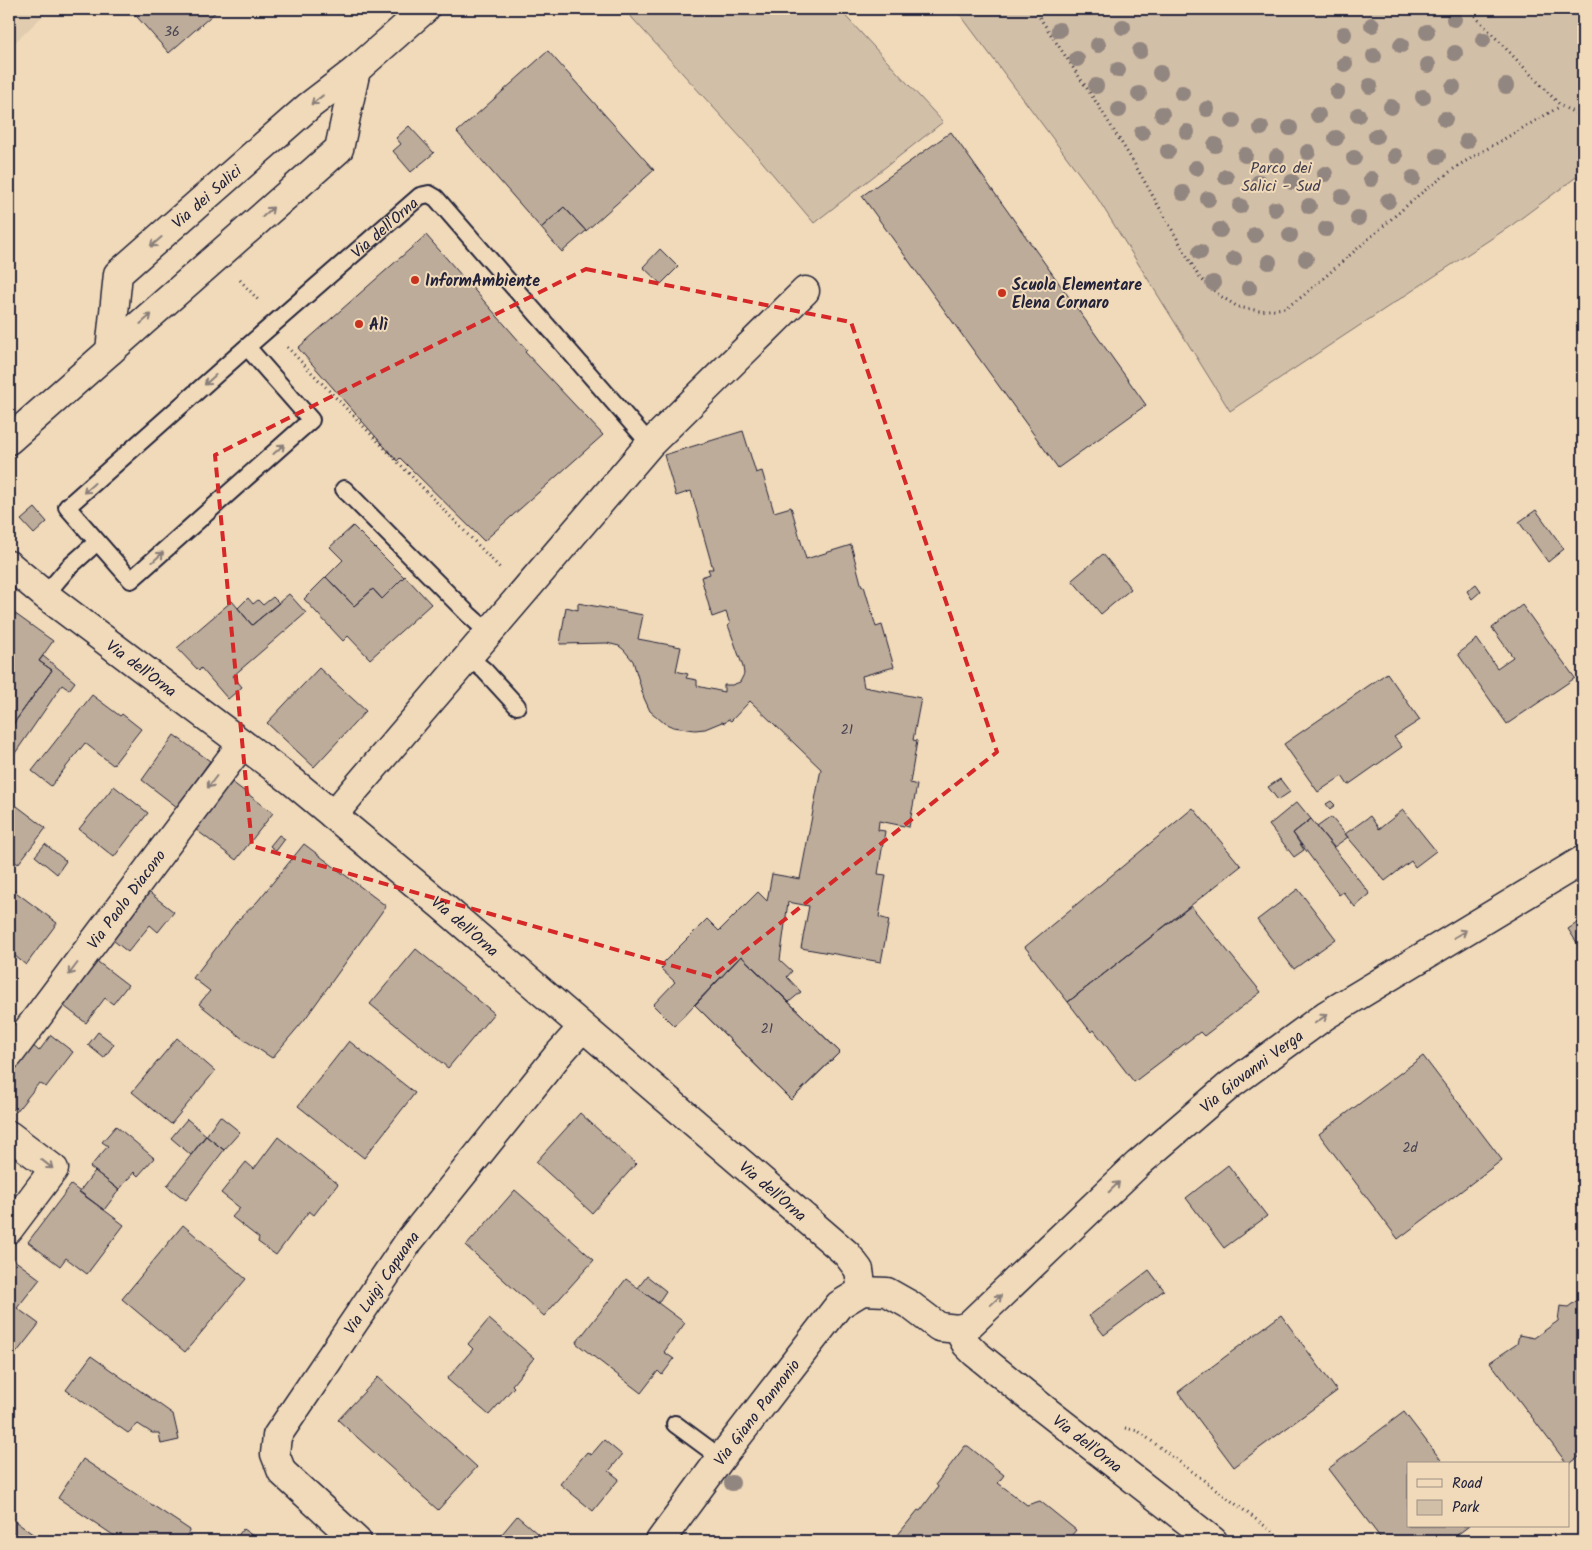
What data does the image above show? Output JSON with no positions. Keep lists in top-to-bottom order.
{
  "streets": {
    "street": [
      "Via dei Salici",
      "Via dell'Orna",
      "Via Paolo Diacono",
      "Via Giovanni Verga",
      "Via Luigi Capuana",
      "Via Giano Pannonio"
    ]
  },
  "crossings": [
    ["Via dell'Orna", "Via Paolo Diacono"],
    ["Via dell'Orna", "Via Giovanni Verga"],
    ["Via dell'Orna", "Via Luigi Capuana"],
    ["Via dell'Orna", "Via Giano Pannonio"]
  ],
  "one_way": ["Via Paolo Diacono", "Via Giovanni Verga"],
  "parks": ["Parco dei Salici - Sud"],
  "places": ["InformAmbiente", "Scuola Elementare Elena Cornaro", "Alì"],
  "house_numbers": [
    "36",
    "21",
    "21",
    "2d"
  ],
  "legend": ["Road", "Park"]
}
